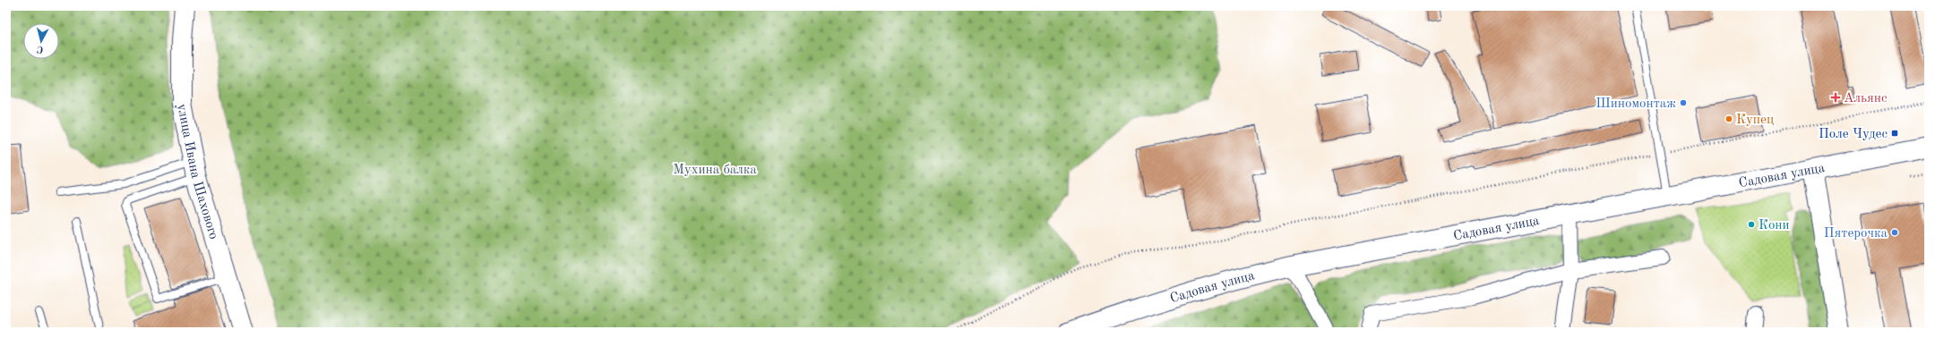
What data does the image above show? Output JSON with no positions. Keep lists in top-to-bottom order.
{
  "streets": {
    "main road": ["улица Ивана Шахового", "Садовая улица"]
  },
  "parks": ["Мухина балка"],
  "places": {
    "health": ["Альянс"],
    "other": [
      "Шиномонтаж",
      "Купец",
      "Кони",
      "Пятерочка"
    ],
    "transit": ["Поле Чудес"]
  },
  "north": "bottom"
}
